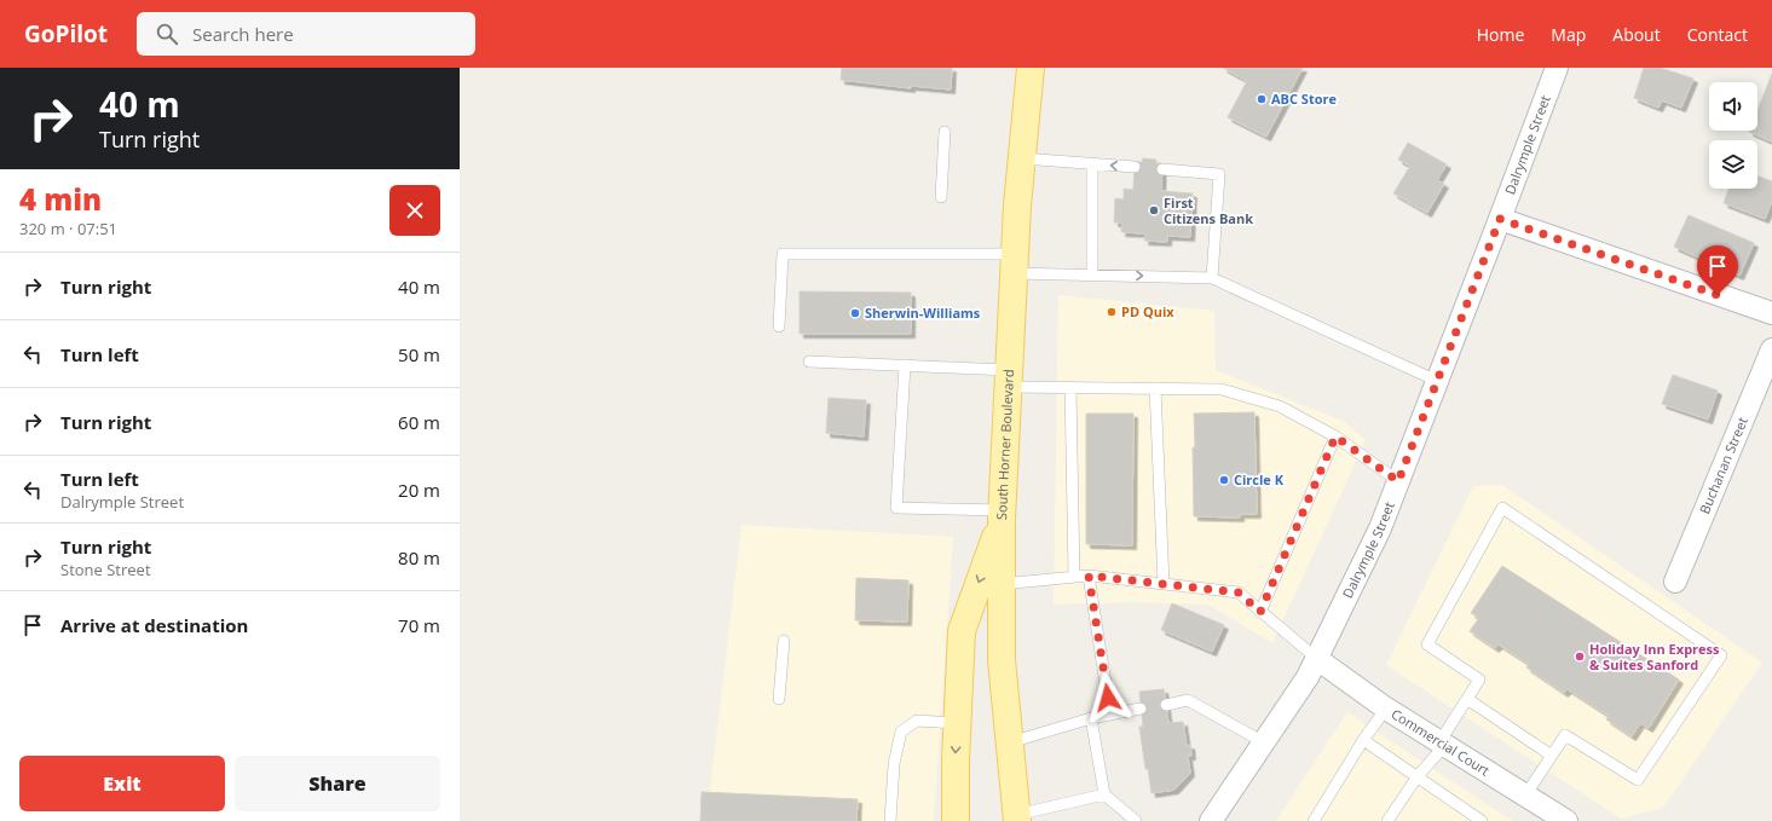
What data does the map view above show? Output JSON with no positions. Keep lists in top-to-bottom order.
{
  "streets": {
    "main road": ["South Horner Boulevard"],
    "street": ["Dalrymple Street", "Buchanan Street", "Commercial Court"]
  },
  "crossings": [
    ["Dalrymple Street", "Commercial Court"]
  ],
  "places": [
    "ABC Store",
    "First Citizens Bank",
    "PD Quix",
    "Sherwin-Williams",
    "Circle K",
    "Holiday Inn Express & Suites Sanford"
  ],
  "page": {
    "header": "GoPilot",
    "search": "Search here",
    "nav": [
      "Home",
      "Map",
      "About",
      "Contact"
    ],
    "turn": ["40 m", "Turn right"],
    "heading": ["4 min", "320 m · 07:51"],
    "list": [
      {
        "name": "Turn right",
        "value": "40 m"
      },
      {
        "name": "Turn left",
        "value": "50 m"
      },
      {
        "name": "Turn right",
        "value": "60 m"
      },
      {
        "name": "Turn left",
        "note": "Dalrymple Street",
        "value": "20 m"
      },
      {
        "name": "Turn right",
        "note": "Stone Street",
        "value": "80 m"
      },
      {
        "name": "Arrive at destination",
        "value": "70 m"
      }
    ],
    "buttons": ["Exit", "Share"]
  }
}
